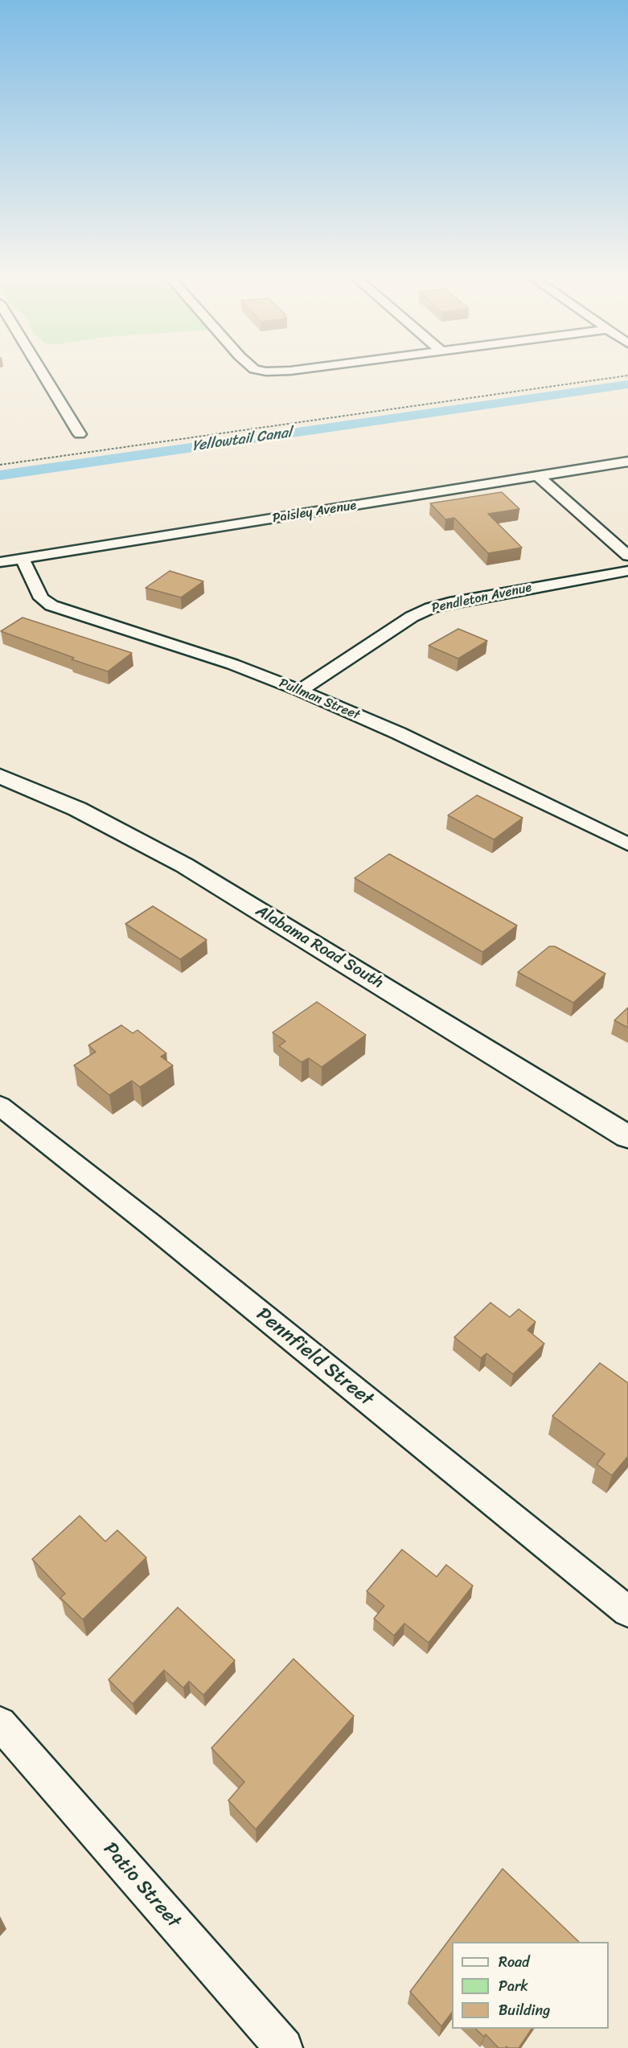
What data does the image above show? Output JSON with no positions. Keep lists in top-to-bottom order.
{
  "streets": {
    "street": [
      "Paisley Avenue",
      "Pendleton Avenue",
      "Pullman Street",
      "Alabama Road South",
      "Pennfield Street",
      "Patio Street"
    ]
  },
  "crossings": [
    ["Paisley Avenue", "Pullman Street"],
    ["Pendleton Avenue", "Pullman Street"]
  ],
  "water": ["Yellowtail Canal"],
  "legend": ["Road", "Park", "Building"]
}
